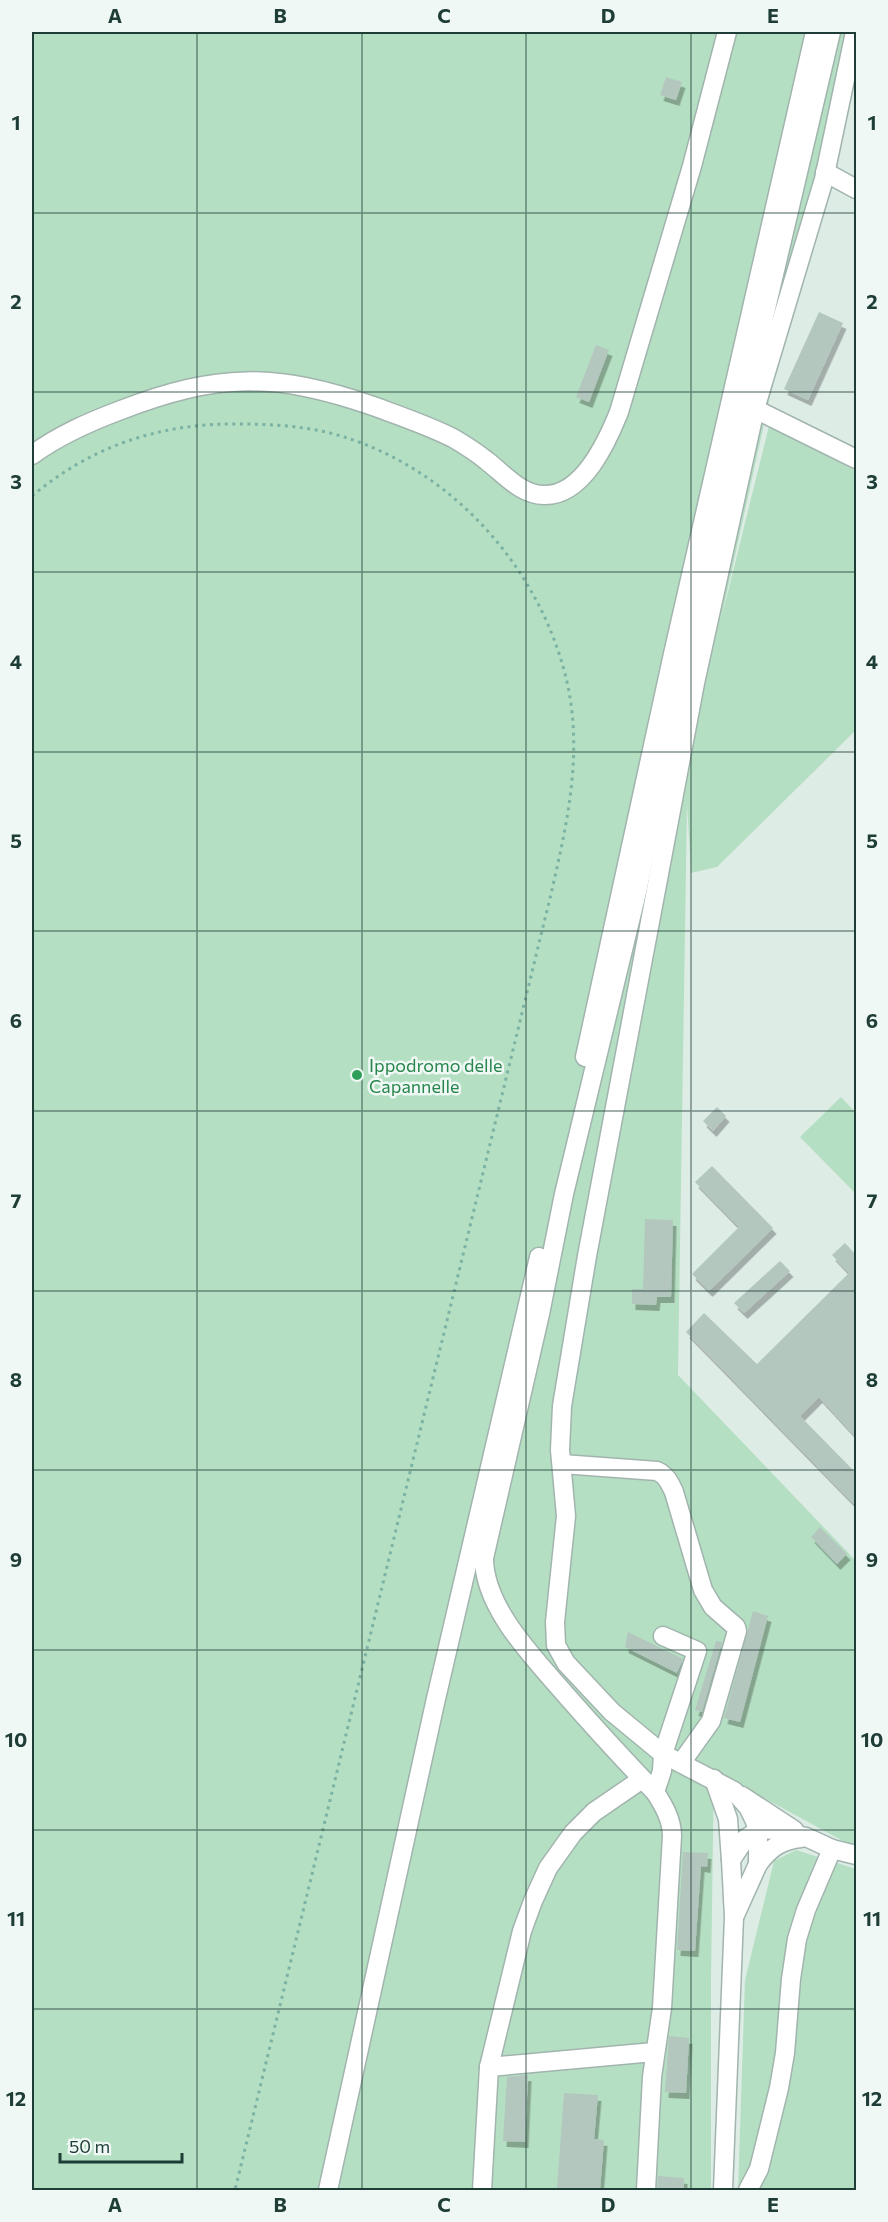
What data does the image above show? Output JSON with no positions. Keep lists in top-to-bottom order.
{
  "places": ["Ippodromo delle Capannelle"],
  "scale_bar": "50 m",
  "grid": {
    "columns": [
      "A",
      "B",
      "C",
      "D",
      "E"
    ],
    "rows": [
      "1",
      "2",
      "3",
      "4",
      "5",
      "6",
      "7",
      "8",
      "9",
      "10",
      "11",
      "12"
    ]
  }
}
